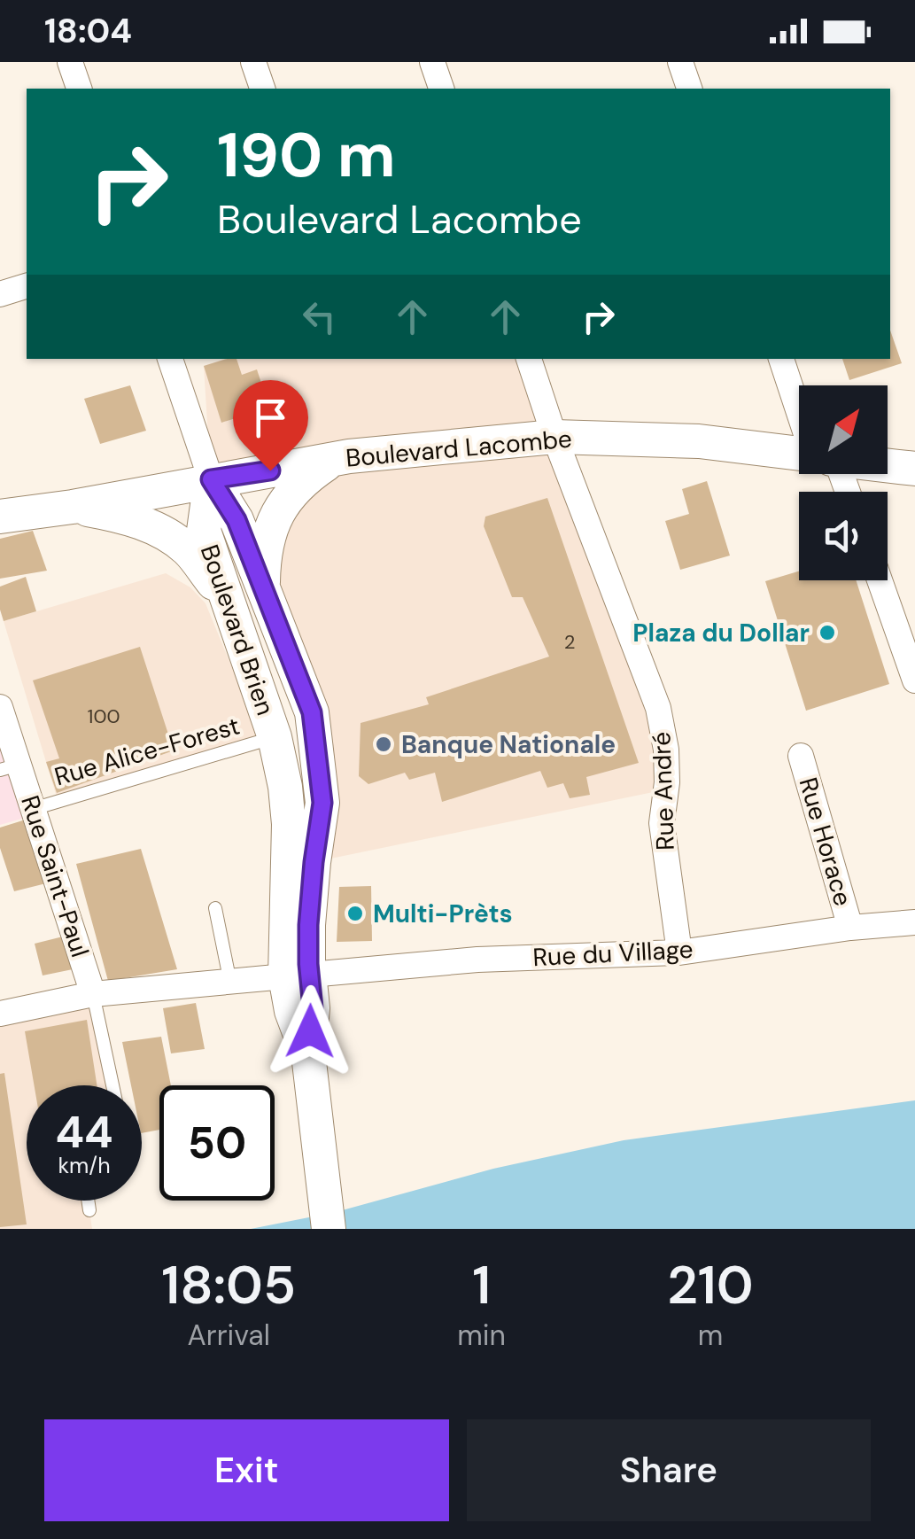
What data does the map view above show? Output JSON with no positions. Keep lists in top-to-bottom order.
{
  "streets": {
    "main road": ["Boulevard Lacombe", "Boulevard Brien"],
    "street": [
      "Rue André",
      "Rue Horace",
      "Rue Saint-Paul",
      "Rue du Village"
    ],
    "lane": ["Rue Alice-Forest"]
  },
  "crossings": [
    ["Boulevard Lacombe", "Boulevard Brien"],
    ["Boulevard Lacombe", "Rue André"],
    ["Boulevard Brien", "Rue Alice-Forest"],
    ["Boulevard Brien", "Rue du Village"],
    ["Rue Alice-Forest", "Rue Saint-Paul"],
    ["Rue André", "Rue du Village"],
    ["Rue Horace", "Rue du Village"],
    ["Rue Saint-Paul", "Rue du Village"]
  ],
  "places": ["Plaza du Dollar", "Banque Nationale", "Multi-Prèts"],
  "house_numbers": ["2", "100"],
  "north": "top right",
  "page": {
    "status": "18:04",
    "turn": ["190 m", "Boulevard Lacombe"],
    "speed": "44 km/h",
    "limit": "50",
    "eta": [
      "18:05",
      "Arrival",
      "1",
      "min",
      "210",
      "m"
    ],
    "buttons": ["Exit", "Share"]
  }
}
